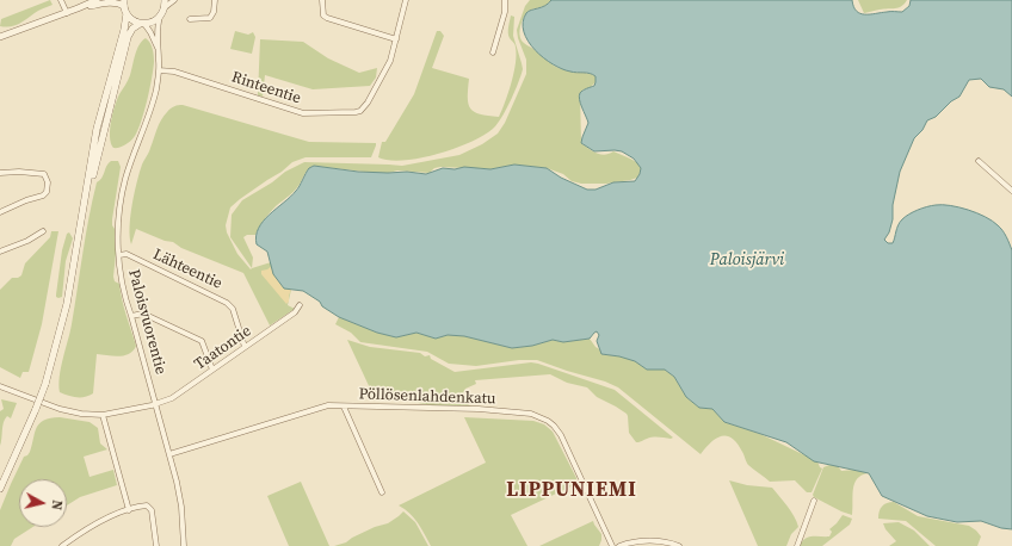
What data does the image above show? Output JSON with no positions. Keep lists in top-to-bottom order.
{
  "streets": {
    "street": [
      "Rinteentie",
      "Lähteentie",
      "Paloisvuorentie",
      "Taatontie",
      "Pöllösenlahdenkatu"
    ]
  },
  "crossings": [
    ["Rinteentie", "Paloisvuorentie"],
    ["Lähteentie", "Paloisvuorentie"],
    ["Lähteentie", "Taatontie"],
    ["Paloisvuorentie", "Taatontie"],
    ["Paloisvuorentie", "Pöllösenlahdenkatu"]
  ],
  "districts": ["LIPPUNIEMI"],
  "water": ["Paloisjärvi"],
  "north": "right"
}
